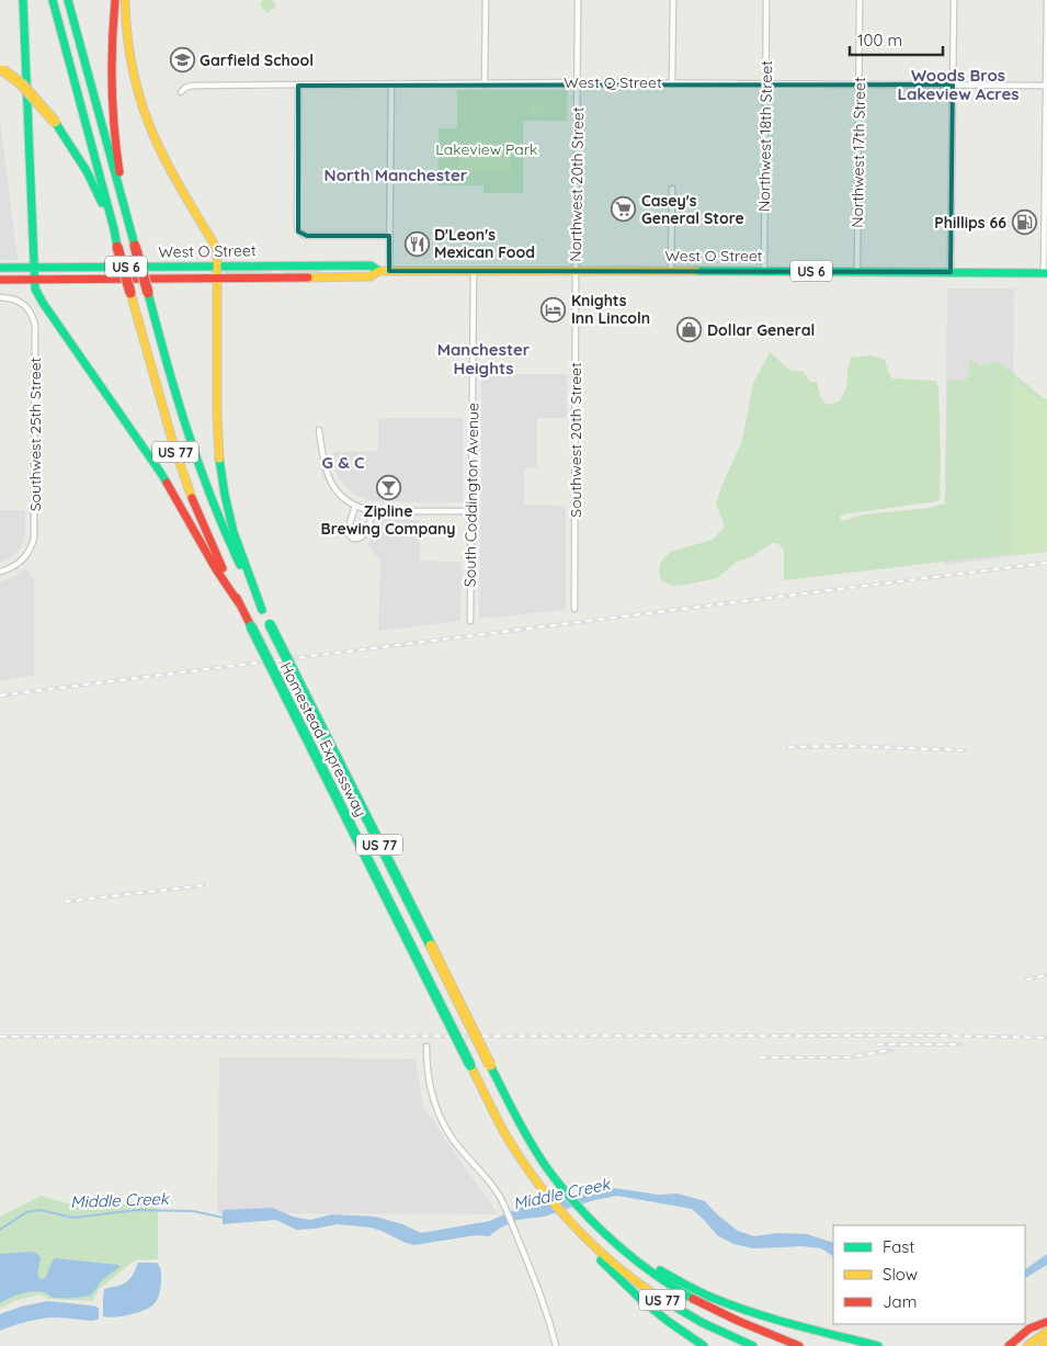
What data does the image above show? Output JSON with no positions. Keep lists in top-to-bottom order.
{
  "streets": {
    "main road": [
      "West O Street",
      "US 6",
      "US 77",
      "Homestead Expressway"
    ],
    "street": [
      "West Q Street",
      "Northwest 18th Street",
      "Northwest 17th Street",
      "Northwest 20th Street",
      "Southwest 25th Street",
      "Southwest 20th Street",
      "South Coddington Avenue"
    ]
  },
  "crossings": [
    ["West Q Street", "Northwest 18th Street"],
    ["West Q Street", "Northwest 17th Street"],
    ["West Q Street", "Northwest 20th Street"],
    ["Northwest 18th Street", "West O Street"],
    ["Northwest 17th Street", "West O Street"],
    ["Northwest 20th Street", "West O Street"],
    ["Northwest 20th Street", "Southwest 20th Street"],
    ["West O Street", "Southwest 20th Street"],
    ["West O Street", "South Coddington Avenue"],
    ["US 77", "Homestead Expressway"]
  ],
  "districts": [
    "Woods Bros Lakeview Acres",
    "North Manchester",
    "Manchester Heights",
    "G & C"
  ],
  "water": ["Middle Creek"],
  "parks": ["Lakeview Park"],
  "places": {
    "school or university": ["Garfield School"],
    "supermarket": ["Casey's General Store"],
    "fuel station": ["Phillips 66"],
    "restaurant": ["D'Leon's Mexican Food"],
    "hotel": ["Knights Inn Lincoln"],
    "shop": ["Dollar General"],
    "bar": ["Zipline Brewing Company"]
  },
  "legend": ["Fast", "Slow", "Jam"],
  "scale_bar": "100 m"
}
